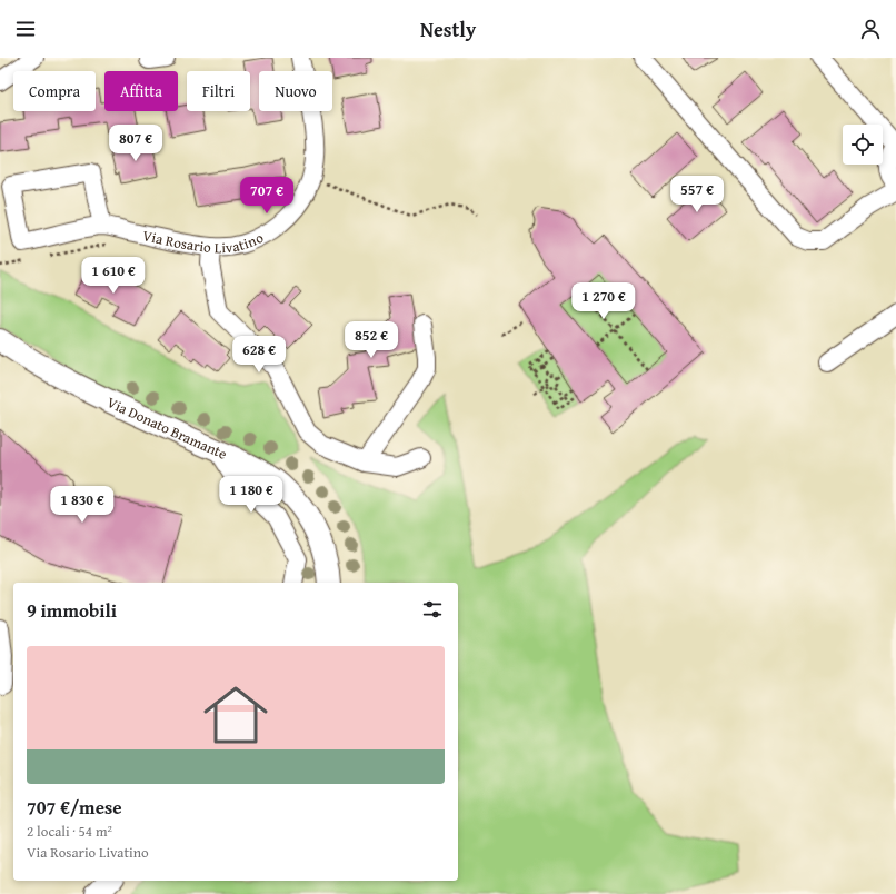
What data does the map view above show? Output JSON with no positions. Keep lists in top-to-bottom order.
{
  "streets": {
    "main road": ["Via Donato Bramante"],
    "street": ["Via Rosario Livatino"]
  },
  "page": {
    "header": "Nestly",
    "chip": [
      "Compra",
      "Affitta",
      "Filtri",
      "Nuovo"
    ],
    "price": [
      "807 €",
      "557 €",
      "707 €",
      "1 610 €",
      "1 270 €",
      "852 €",
      "628 €",
      "1 180 €",
      "1 830 €"
    ],
    "heading": "9 immobili",
    "list": [
      {
        "name": "707 €/mese",
        "note": "2 locali · 54 m² · Via Rosario Livatino"
      }
    ]
  }
}
